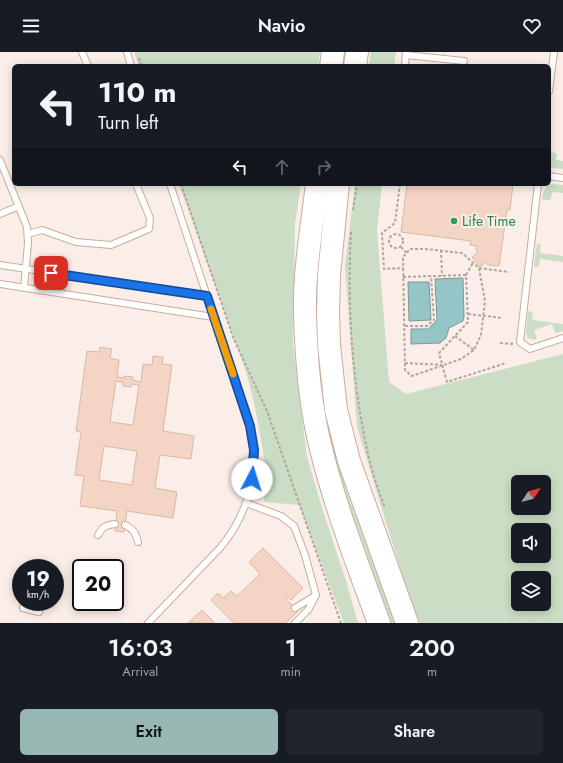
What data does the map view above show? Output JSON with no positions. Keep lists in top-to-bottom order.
{
  "places": ["Life Time"],
  "north": "top right",
  "page": {
    "header": "Navio",
    "turn": ["110 m", "Turn left"],
    "speed": "19 km/h",
    "limit": "20",
    "eta": [
      "16:03",
      "Arrival",
      "1",
      "min",
      "200",
      "m"
    ],
    "buttons": ["Exit", "Share"]
  }
}
